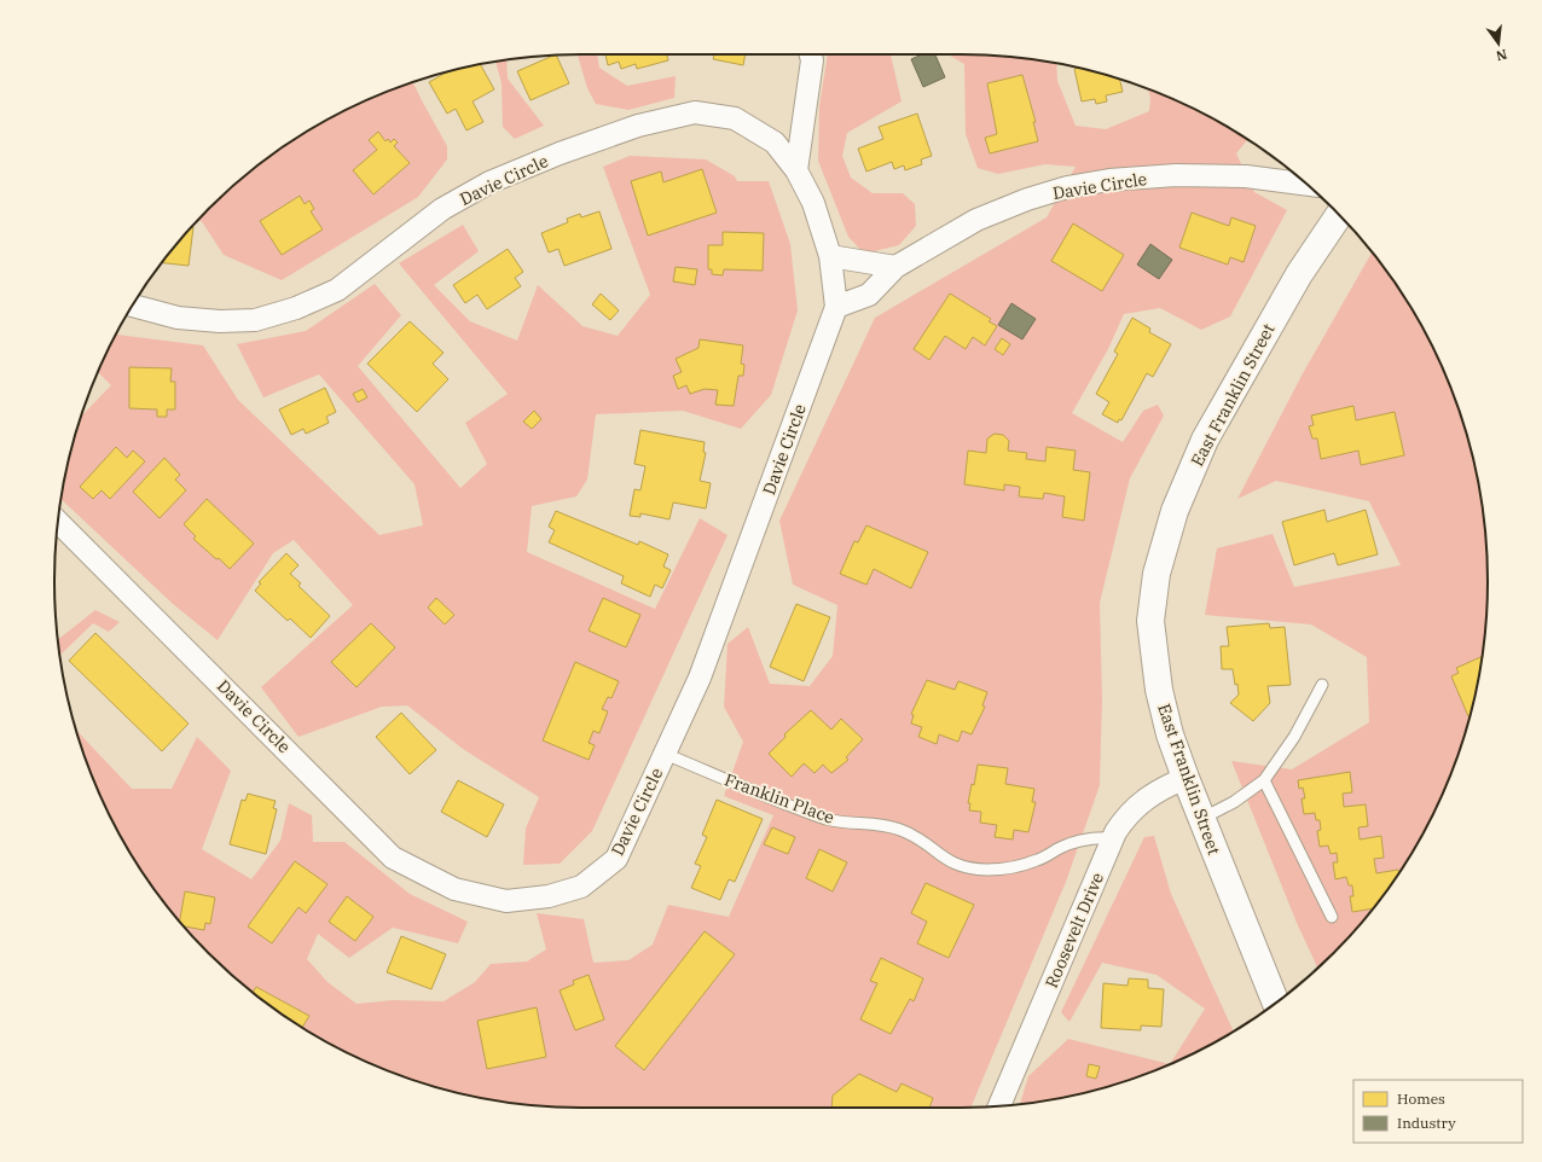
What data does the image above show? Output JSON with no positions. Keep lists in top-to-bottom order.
{
  "streets": {
    "main road": ["East Franklin Street"],
    "street": ["Davie Circle", "Roosevelt Drive"],
    "lane": ["Franklin Place"]
  },
  "crossings": [
    ["Davie Circle", "Franklin Place"],
    ["East Franklin Street", "Roosevelt Drive"],
    ["Franklin Place", "Roosevelt Drive"]
  ],
  "legend": ["Homes", "Industry"],
  "north": "bottom"
}
